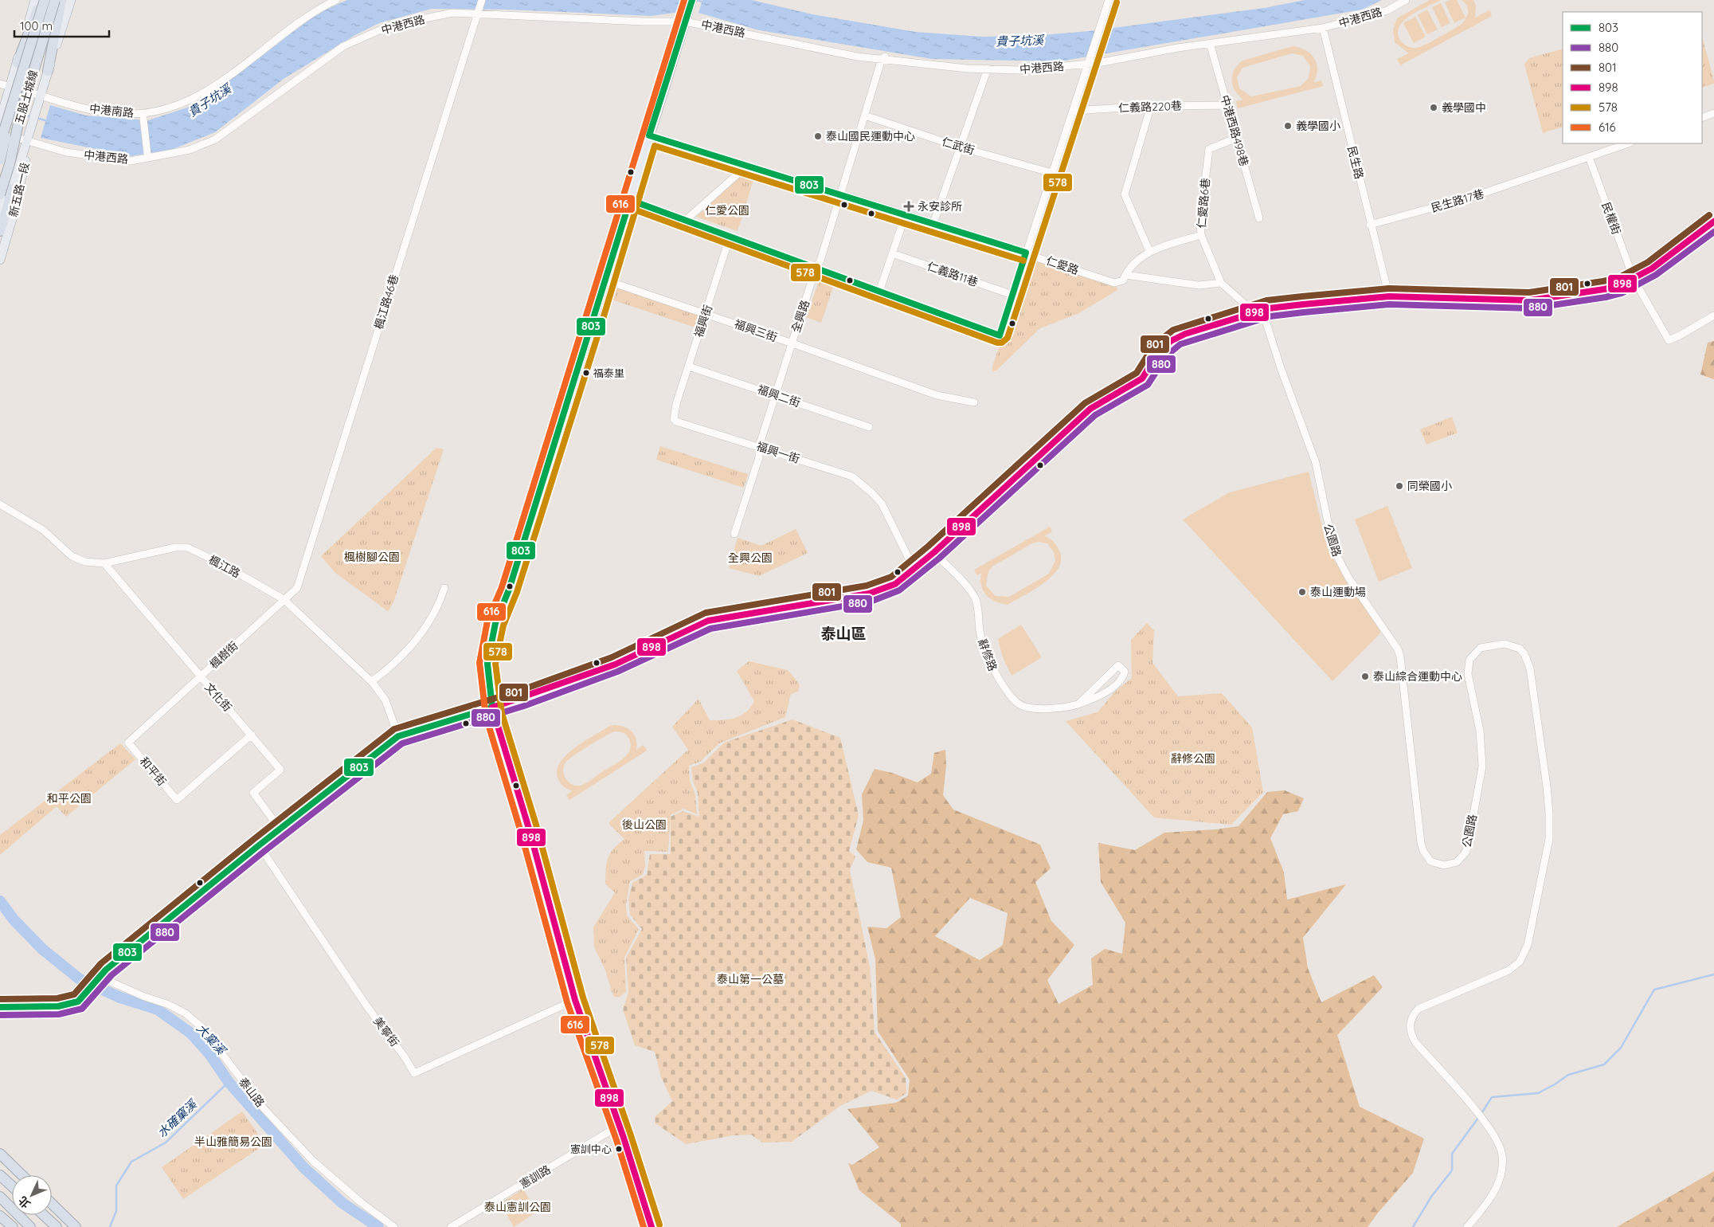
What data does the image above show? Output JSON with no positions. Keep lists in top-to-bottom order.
{
  "streets": {
    "highway": ["五股土城線"],
    "main road": ["新五路一段"],
    "street": [
      "中港西路",
      "仁義路220巷",
      "中港南路",
      "中港西路498巷",
      "仁武街",
      "民生路",
      "民生路17巷",
      "仁愛路6巷",
      "民權街",
      "仁愛路",
      "仁義路11巷",
      "楓江路46巷",
      "全興路",
      "福興街",
      "福興三街",
      "福興二街",
      "福興一街",
      "公園路",
      "楓江路",
      "楓樹街",
      "辭修路",
      "文化街",
      "和平街",
      "美寧街",
      "泰山路",
      "憲訓路"
    ]
  },
  "crossings": [
    ["中港西路", "中港西路498巷"],
    ["中港西路", "民生路"],
    ["中港西路", "新五路一段"],
    ["中港西路", "楓江路46巷"],
    ["中港西路", "全興路"],
    ["仁義路220巷", "中港西路498巷"],
    ["中港西路498巷", "仁愛路6巷"],
    ["仁武街", "全興路"],
    ["民生路", "民生路17巷"],
    ["民生路17巷", "民權街"],
    ["仁愛路", "全興路"],
    ["楓江路46巷", "楓江路"],
    ["楓江路46巷", "楓樹街"],
    ["全興路", "福興三街"],
    ["全興路", "福興二街"],
    ["全興路", "福興一街"],
    ["福興街", "福興三街"],
    ["福興街", "福興二街"],
    ["福興街", "福興一街"],
    ["楓江路", "楓樹街"],
    ["楓江路", "文化街"],
    ["楓樹街", "文化街"],
    ["楓樹街", "和平街"],
    ["文化街", "和平街"]
  ],
  "districts": ["泰山區"],
  "water": ["貴子坑溪", "大窠溪", "水確窠溪"],
  "parks": [
    "仁愛公園",
    "楓樹腳公園",
    "全興公園",
    "辭修公園",
    "和平公園",
    "後山公園",
    "泰山第一公墓",
    "半山雅簡易公園",
    "泰山憲訓公園"
  ],
  "places": {
    "other": [
      "義學國中",
      "義學國小",
      "泰山國民運動中心",
      "福泰里",
      "同榮國小",
      "泰山運動場",
      "泰山綜合運動中心",
      "憲訓中心"
    ],
    "health": ["永安診所"]
  },
  "lines": [
    "transit line 803",
    "transit line 616",
    "transit line 578",
    "transit line 801",
    "transit line 898",
    "transit line 880"
  ],
  "legend": [
    "803",
    "880",
    "801",
    "898",
    "578",
    "616"
  ],
  "scale_bar": "100 m",
  "north": "bottom left"
}
